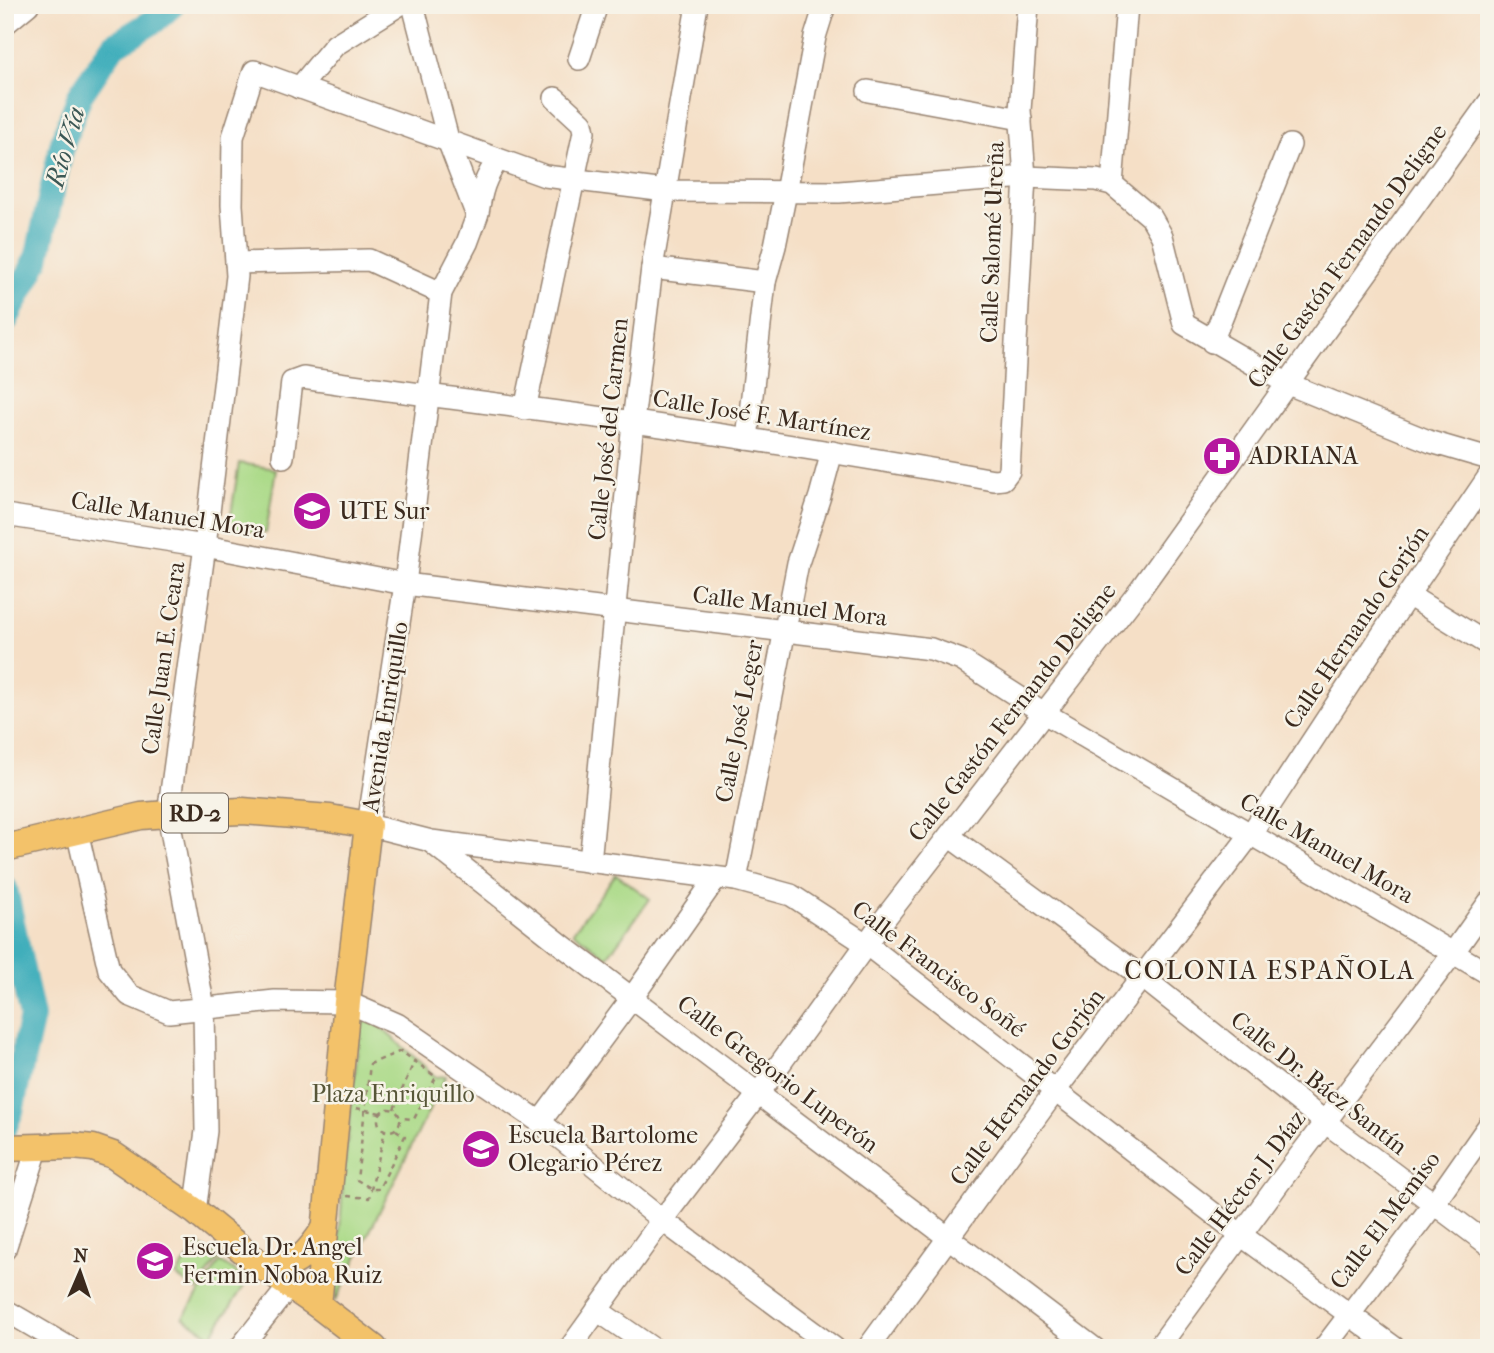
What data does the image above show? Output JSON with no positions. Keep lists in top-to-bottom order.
{
  "streets": {
    "main road": ["Avenida Enriquillo", "RD-2"],
    "street": [
      "Calle Salomé Ureña",
      "Calle Gastón Fernando Deligne",
      "Calle José F. Martínez",
      "Calle José del Carmen",
      "Calle Manuel Mora",
      "Calle Hernando Gorjón",
      "Calle Juan E. Ceara",
      "Calle José Leger",
      "Calle Francisco Soñé",
      "Calle Gregorio Luperón",
      "Calle Dr. Báez Santín",
      "Calle Héctor J. Díaz",
      "Calle El Memiso"
    ]
  },
  "crossings": [
    ["Calle Salomé Ureña", "Calle José F. Martínez"],
    ["Calle Gastón Fernando Deligne", "Calle Manuel Mora"],
    ["Calle Gastón Fernando Deligne", "Calle Francisco Soñé"],
    ["Calle Gastón Fernando Deligne", "Calle Gregorio Luperón"],
    ["Calle Gastón Fernando Deligne", "Calle Dr. Báez Santín"],
    ["Calle José F. Martínez", "Calle José del Carmen"],
    ["Calle José F. Martínez", "Avenida Enriquillo"],
    ["Calle José F. Martínez", "Calle José Leger"],
    ["Calle José del Carmen", "Calle Manuel Mora"],
    ["Calle José del Carmen", "Calle Francisco Soñé"],
    ["Calle Manuel Mora", "Calle Hernando Gorjón"],
    ["Calle Manuel Mora", "Calle Juan E. Ceara"],
    ["Calle Manuel Mora", "Avenida Enriquillo"],
    ["Calle Manuel Mora", "Calle José Leger"],
    ["Calle Manuel Mora", "Calle Héctor J. Díaz"],
    ["Calle Hernando Gorjón", "Calle Francisco Soñé"],
    ["Calle Hernando Gorjón", "Calle Gregorio Luperón"],
    ["Calle Hernando Gorjón", "Calle Dr. Báez Santín"],
    ["Calle Juan E. Ceara", "RD-2"],
    ["Avenida Enriquillo", "RD-2"],
    ["Avenida Enriquillo", "Calle Francisco Soñé"],
    ["Calle José Leger", "Calle Francisco Soñé"],
    ["Calle José Leger", "Calle Gregorio Luperón"],
    ["RD-2", "Calle Francisco Soñé"],
    ["Calle Francisco Soñé", "Calle Gregorio Luperón"],
    ["Calle Francisco Soñé", "Calle Héctor J. Díaz"],
    ["Calle Francisco Soñé", "Calle El Memiso"],
    ["Calle Dr. Báez Santín", "Calle Héctor J. Díaz"],
    ["Calle Dr. Báez Santín", "Calle El Memiso"]
  ],
  "districts": ["COLONIA ESPAÑOLA"],
  "water": ["Río Vía"],
  "parks": ["Plaza Enriquillo"],
  "places": {
    "pharmacy": ["ADRIANA"],
    "school or university": ["UTE Sur", "Escuela Bartolome Olegario Pérez", "Escuela Dr. Angel Fermin Noboa Ruiz"]
  },
  "north": "top"
}
